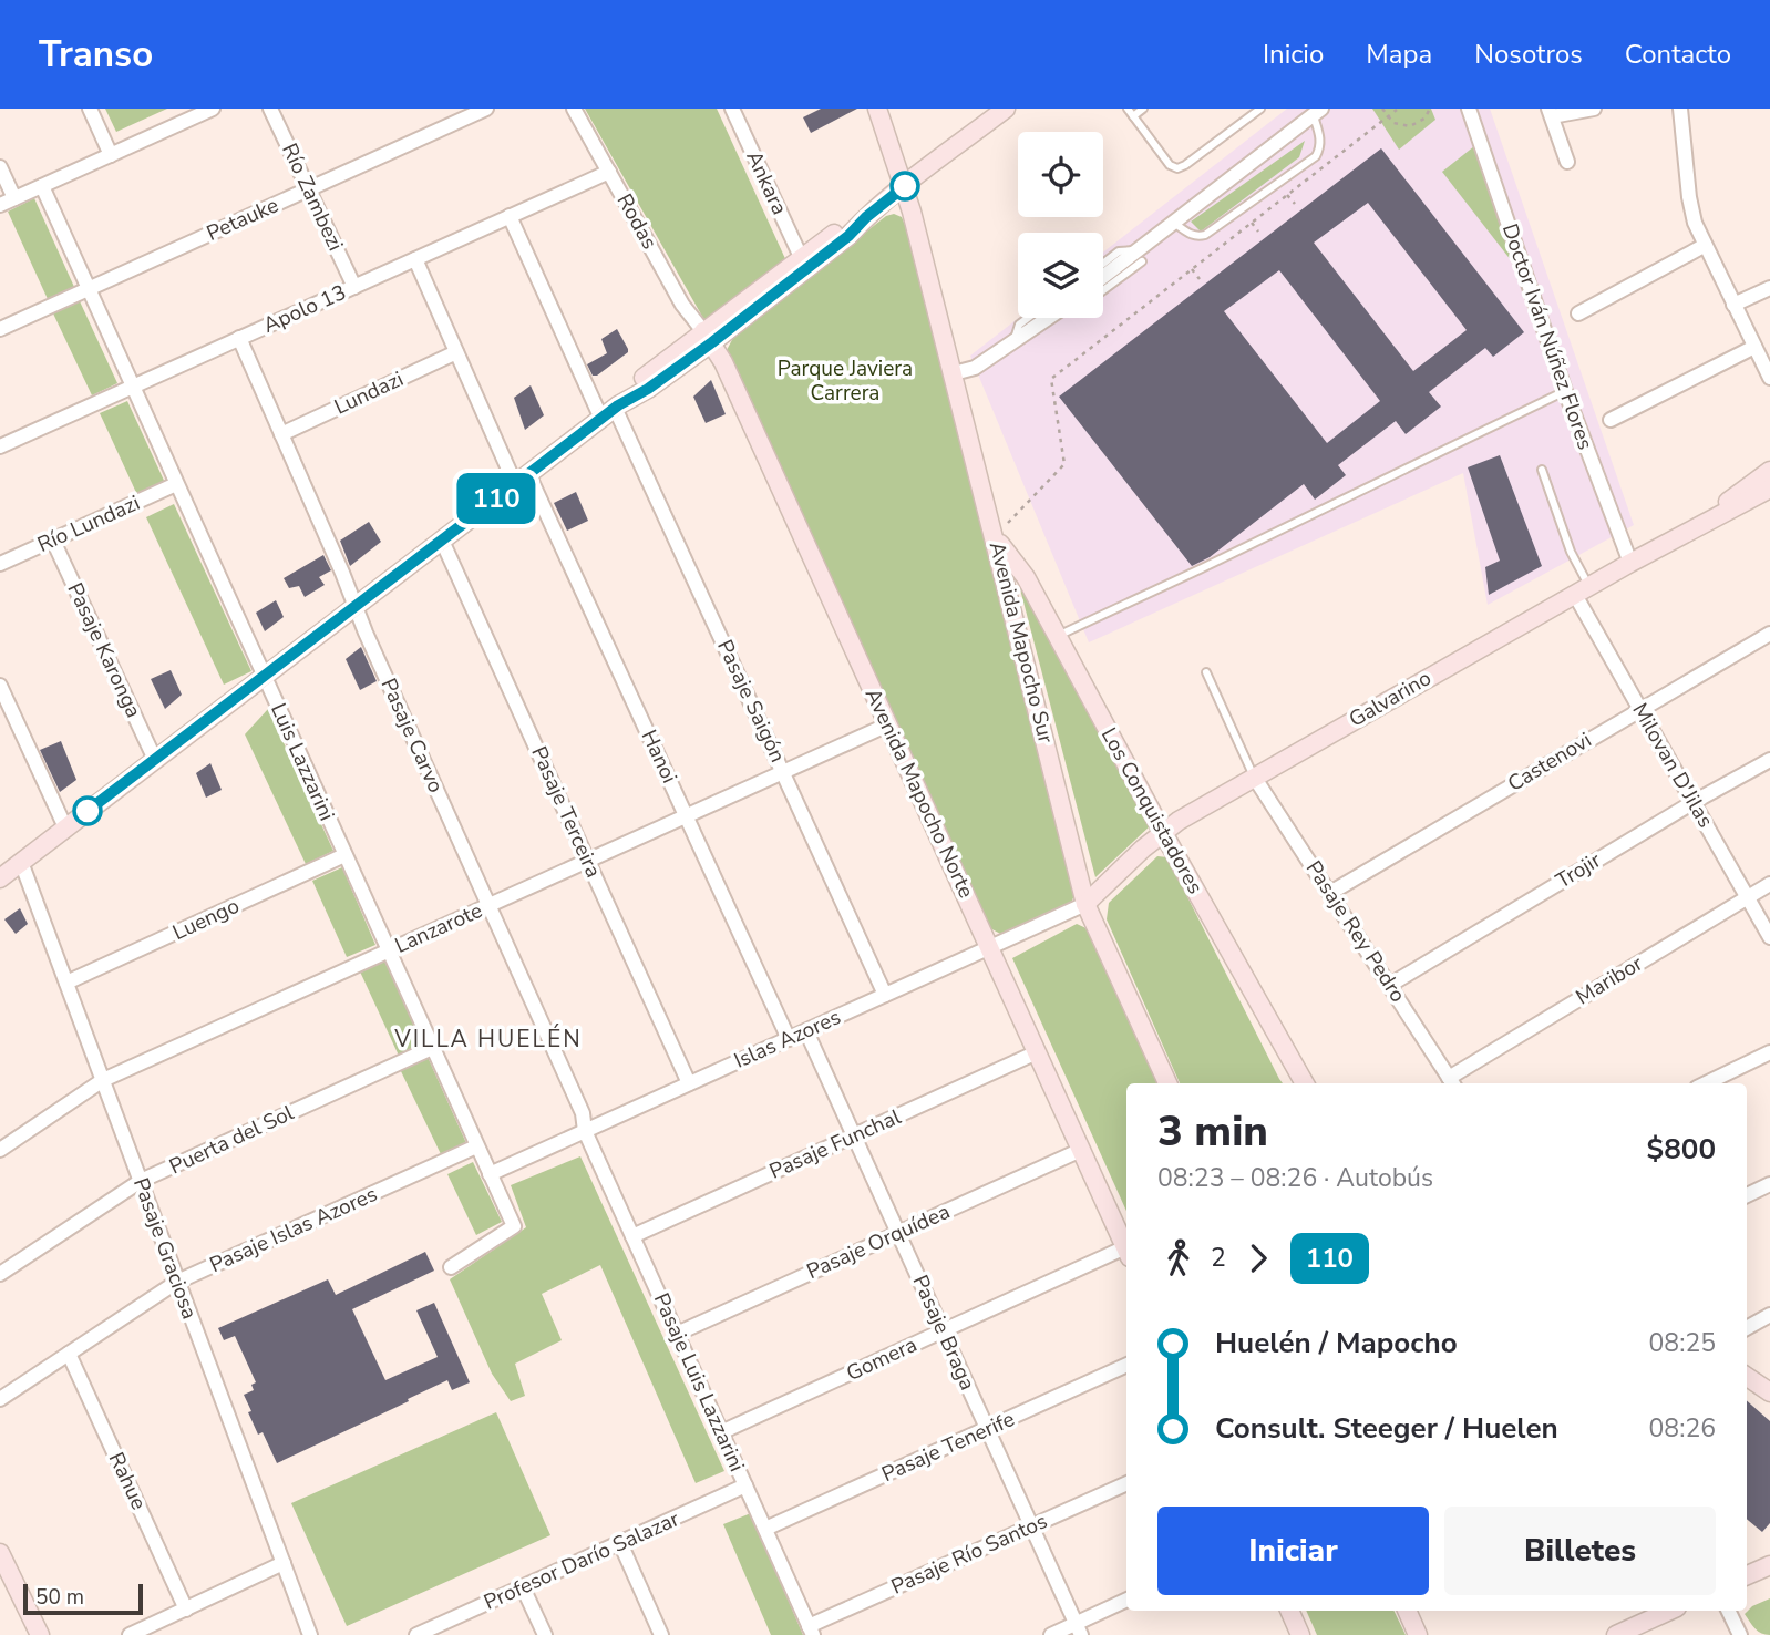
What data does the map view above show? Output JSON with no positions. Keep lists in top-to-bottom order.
{
  "streets": {
    "main road": [
      "Avenida Mapocho Sur",
      "Galvarino",
      "Avenida Mapocho Norte",
      "Los Conquistadores"
    ],
    "street": [
      "Ankara",
      "Río Zambezi",
      "Petauke",
      "Rodas",
      "Apolo 13",
      "Doctor Iván Núñez Flores",
      "Lundazi",
      "Río Lundazi",
      "Pasaje Karonga",
      "Pasaje Saigón",
      "Pasaje Carvo",
      "Hanoi",
      "Luis Lazzarini",
      "Castenovi",
      "Milovan D'Jilas",
      "Pasaje Terceira",
      "Trojir",
      "Luengo",
      "Lanzarote",
      "Pasaje Rey Pedro",
      "Maribor",
      "Islas Azores",
      "Puerta del Sol",
      "Pasaje Funchal",
      "Pasaje Islas Azores",
      "Pasaje Orquídea",
      "Pasaje Graciosa",
      "Pasaje Braga",
      "Gomera",
      "Pasaje Luis Lazzarini",
      "Pasaje Tenerife",
      "Rahue",
      "Pasaje Río Santos",
      "Profesor Darío Salazar"
    ]
  },
  "crossings": [
    ["Río Zambezi", "Petauke"],
    ["Río Zambezi", "Apolo 13"],
    ["Petauke", "Luis Lazzarini"],
    ["Rodas", "Apolo 13"],
    ["Rodas", "Avenida Mapocho Norte"],
    ["Apolo 13", "Pasaje Saigón"],
    ["Apolo 13", "Pasaje Carvo"],
    ["Apolo 13", "Hanoi"],
    ["Apolo 13", "Luis Lazzarini"],
    ["Doctor Iván Núñez Flores", "Galvarino"],
    ["Lundazi", "Pasaje Carvo"],
    ["Lundazi", "Hanoi"],
    ["Río Lundazi", "Pasaje Karonga"],
    ["Río Lundazi", "Luis Lazzarini"],
    ["Avenida Mapocho Sur", "Galvarino"],
    ["Avenida Mapocho Sur", "Los Conquistadores"],
    ["Avenida Mapocho Sur", "Islas Azores"],
    ["Galvarino", "Milovan D'Jilas"],
    ["Galvarino", "Los Conquistadores"],
    ["Galvarino", "Pasaje Rey Pedro"],
    ["Galvarino", "Islas Azores"],
    ["Pasaje Saigón", "Lanzarote"],
    ["Pasaje Saigón", "Islas Azores"],
    ["Pasaje Carvo", "Lanzarote"],
    ["Pasaje Carvo", "Islas Azores"],
    ["Pasaje Carvo", "Pasaje Luis Lazzarini"],
    ["Hanoi", "Lanzarote"],
    ["Hanoi", "Islas Azores"],
    ["Luis Lazzarini", "Luengo"],
    ["Luis Lazzarini", "Lanzarote"],
    ["Luis Lazzarini", "Islas Azores"],
    ["Luis Lazzarini", "Puerta del Sol"],
    ["Luis Lazzarini", "Pasaje Islas Azores"],
    ["Castenovi", "Milovan D'Jilas"],
    ["Castenovi", "Pasaje Rey Pedro"],
    ["Milovan D'Jilas", "Trojir"],
    ["Milovan D'Jilas", "Maribor"],
    ["Avenida Mapocho Norte", "Lanzarote"],
    ["Avenida Mapocho Norte", "Islas Azores"],
    ["Avenida Mapocho Norte", "Pasaje Funchal"],
    ["Avenida Mapocho Norte", "Pasaje Orquídea"],
    ["Pasaje Terceira", "Lanzarote"],
    ["Pasaje Terceira", "Islas Azores"],
    ["Trojir", "Pasaje Rey Pedro"],
    ["Luengo", "Pasaje Graciosa"],
    ["Lanzarote", "Pasaje Graciosa"],
    ["Pasaje Rey Pedro", "Maribor"],
    ["Islas Azores", "Pasaje Braga"],
    ["Islas Azores", "Pasaje Luis Lazzarini"],
    ["Puerta del Sol", "Pasaje Graciosa"],
    ["Pasaje Funchal", "Pasaje Braga"],
    ["Pasaje Funchal", "Pasaje Luis Lazzarini"],
    ["Pasaje Islas Azores", "Pasaje Graciosa"],
    ["Pasaje Islas Azores", "Rahue"],
    ["Pasaje Orquídea", "Pasaje Braga"],
    ["Pasaje Orquídea", "Pasaje Luis Lazzarini"],
    ["Pasaje Braga", "Gomera"],
    ["Pasaje Braga", "Pasaje Tenerife"],
    ["Pasaje Braga", "Pasaje Río Santos"],
    ["Gomera", "Pasaje Luis Lazzarini"],
    ["Pasaje Luis Lazzarini", "Pasaje Tenerife"],
    ["Pasaje Luis Lazzarini", "Pasaje Río Santos"],
    ["Pasaje Luis Lazzarini", "Profesor Darío Salazar"]
  ],
  "districts": ["VILLA HUELÉN"],
  "parks": ["Parque Javiera Carrera"],
  "lines": ["bus line 110"],
  "scale_bar": "50 m",
  "page": {
    "header": "Transo",
    "nav": [
      "Inicio",
      "Mapa",
      "Nosotros",
      "Contacto"
    ],
    "on_map": "110",
    "heading": ["3 min", "08:23 – 08:26 · Autobús", "$800"],
    "legs": ["2", "110"],
    "list": [
      {
        "name": "Huelén / Mapocho",
        "value": "08:25"
      },
      {
        "name": "Consult. Steeger / Huelen",
        "value": "08:26"
      }
    ],
    "buttons": ["Iniciar", "Billetes"],
    "scale": "50 m"
  }
}
